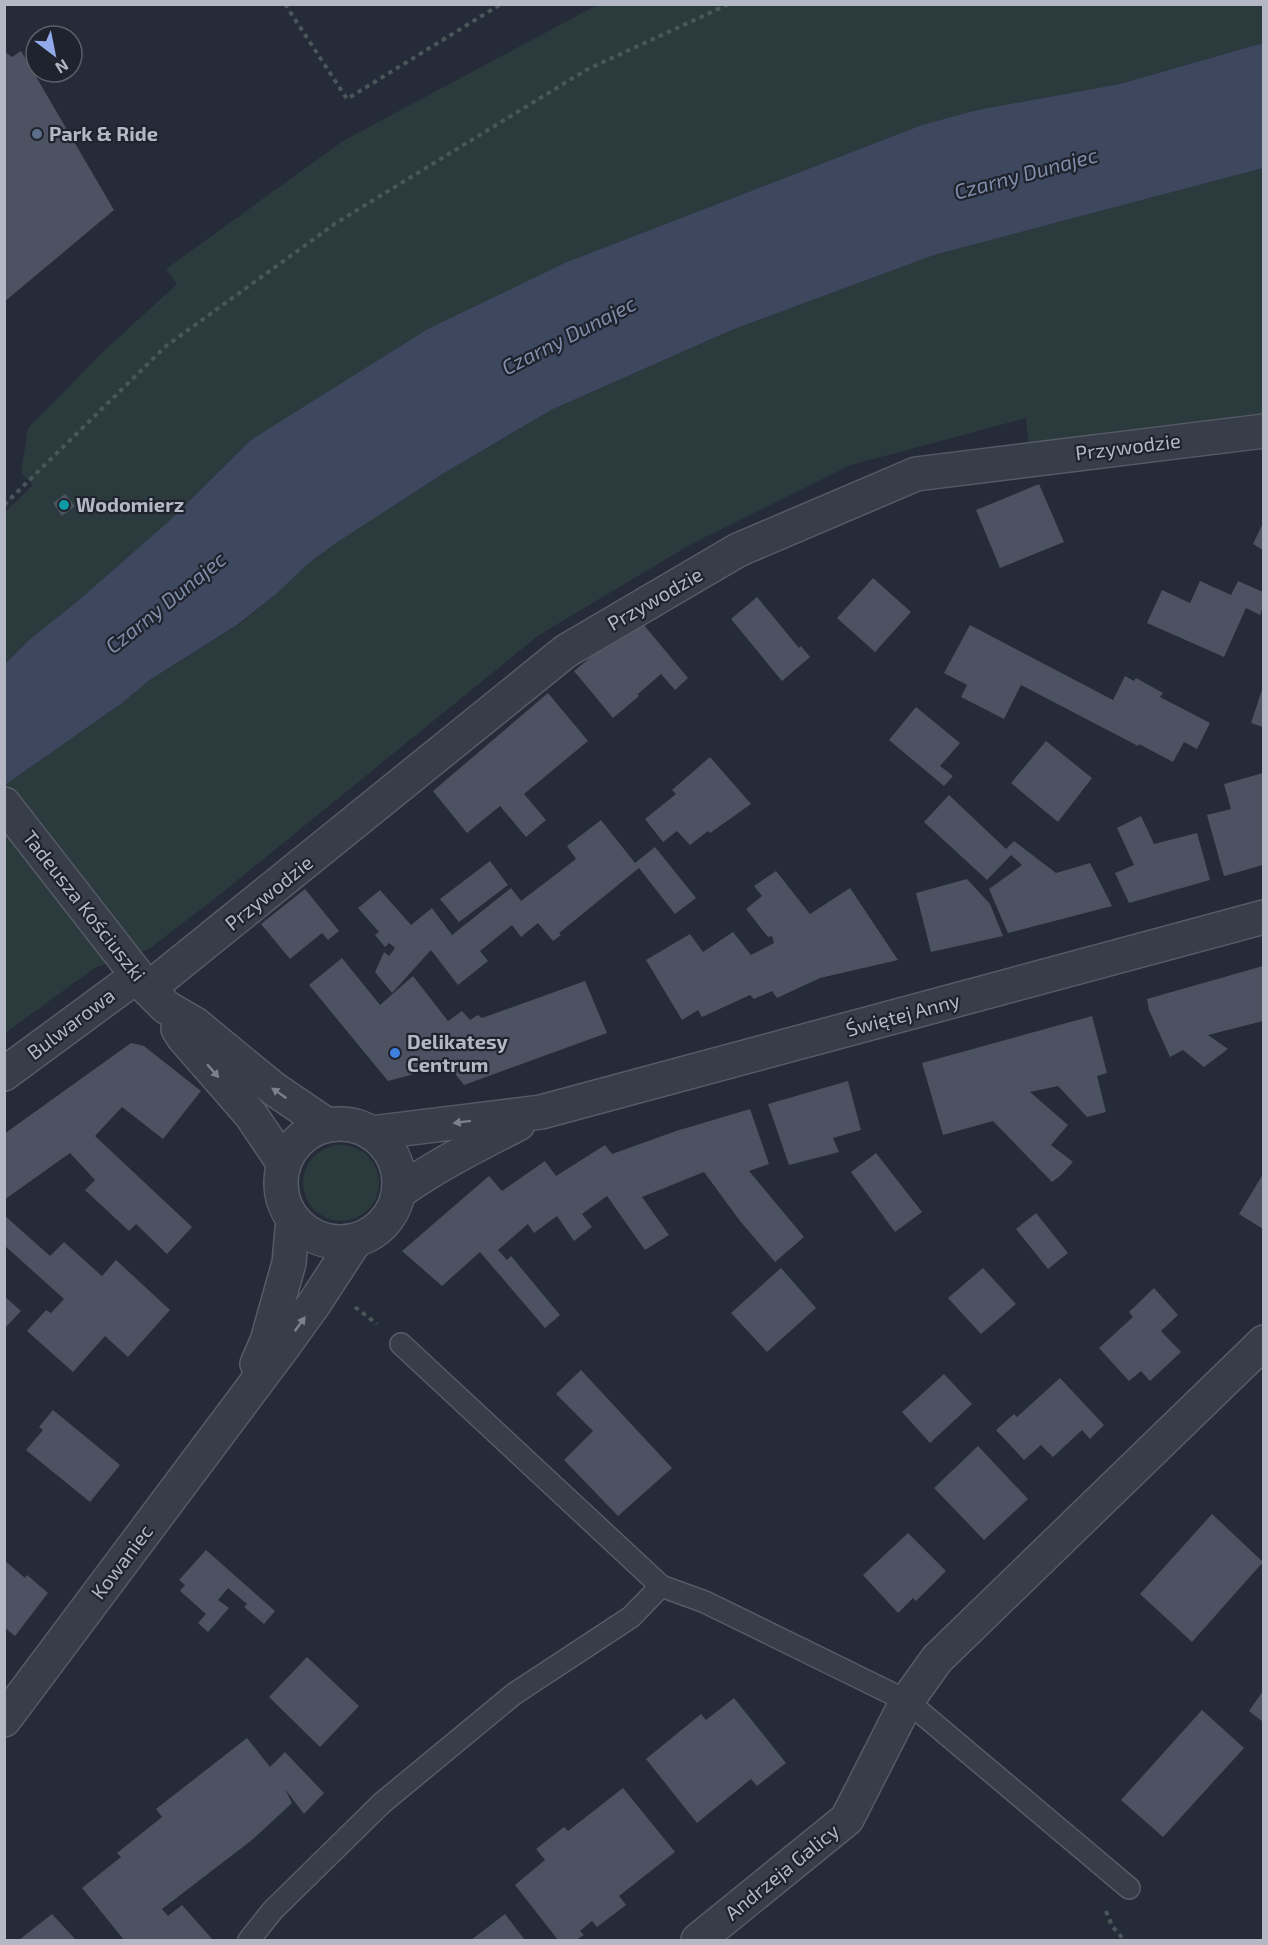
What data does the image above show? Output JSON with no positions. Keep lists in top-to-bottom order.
{
  "streets": {
    "street": [
      "Przywodzie",
      "Tadeusza Kościuszki",
      "Świętej Anny",
      "Bulwarowa",
      "Kowaniec",
      "Andrzeja Galicy"
    ]
  },
  "crossings": [
    ["Przywodzie", "Tadeusza Kościuszki"],
    ["Przywodzie", "Bulwarowa"],
    ["Tadeusza Kościuszki", "Świętej Anny"],
    ["Tadeusza Kościuszki", "Bulwarowa"],
    ["Tadeusza Kościuszki", "Kowaniec"],
    ["Świętej Anny", "Kowaniec"]
  ],
  "water": ["Czarny Dunajec"],
  "places": ["Park & Ride", "Wodomierz", "Delikatesy Centrum"],
  "north": "bottom right"
}
